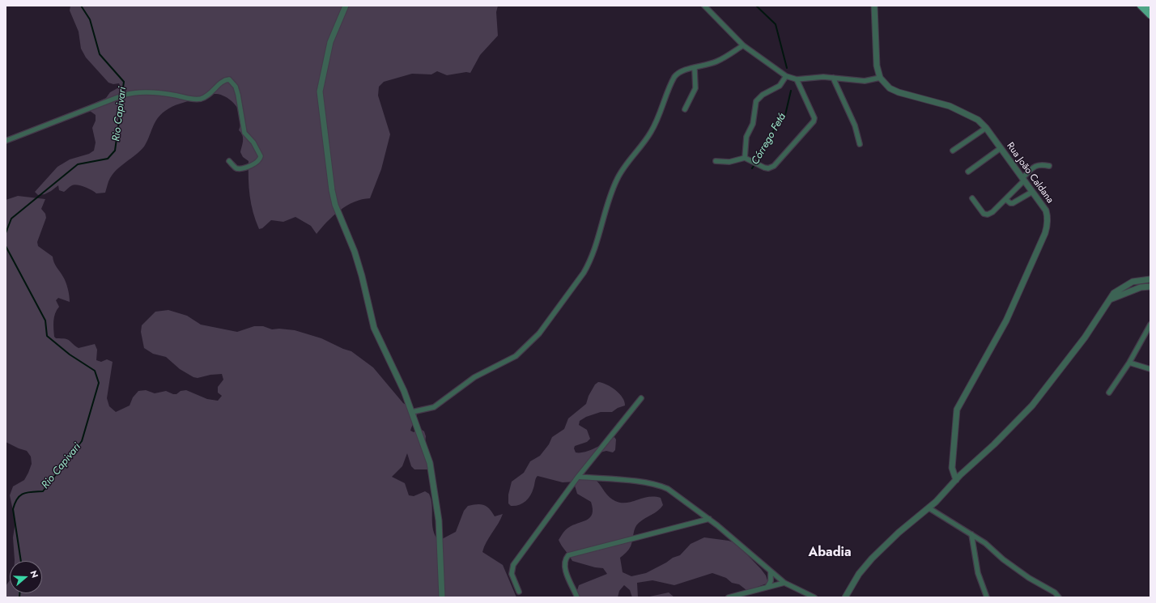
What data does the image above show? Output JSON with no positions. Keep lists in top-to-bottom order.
{
  "streets": {
    "street": ["Rua João Caldana"]
  },
  "districts": ["Abadia"],
  "water": ["Rio Capivari", "Córrego Fetá"],
  "north": "right"
}
